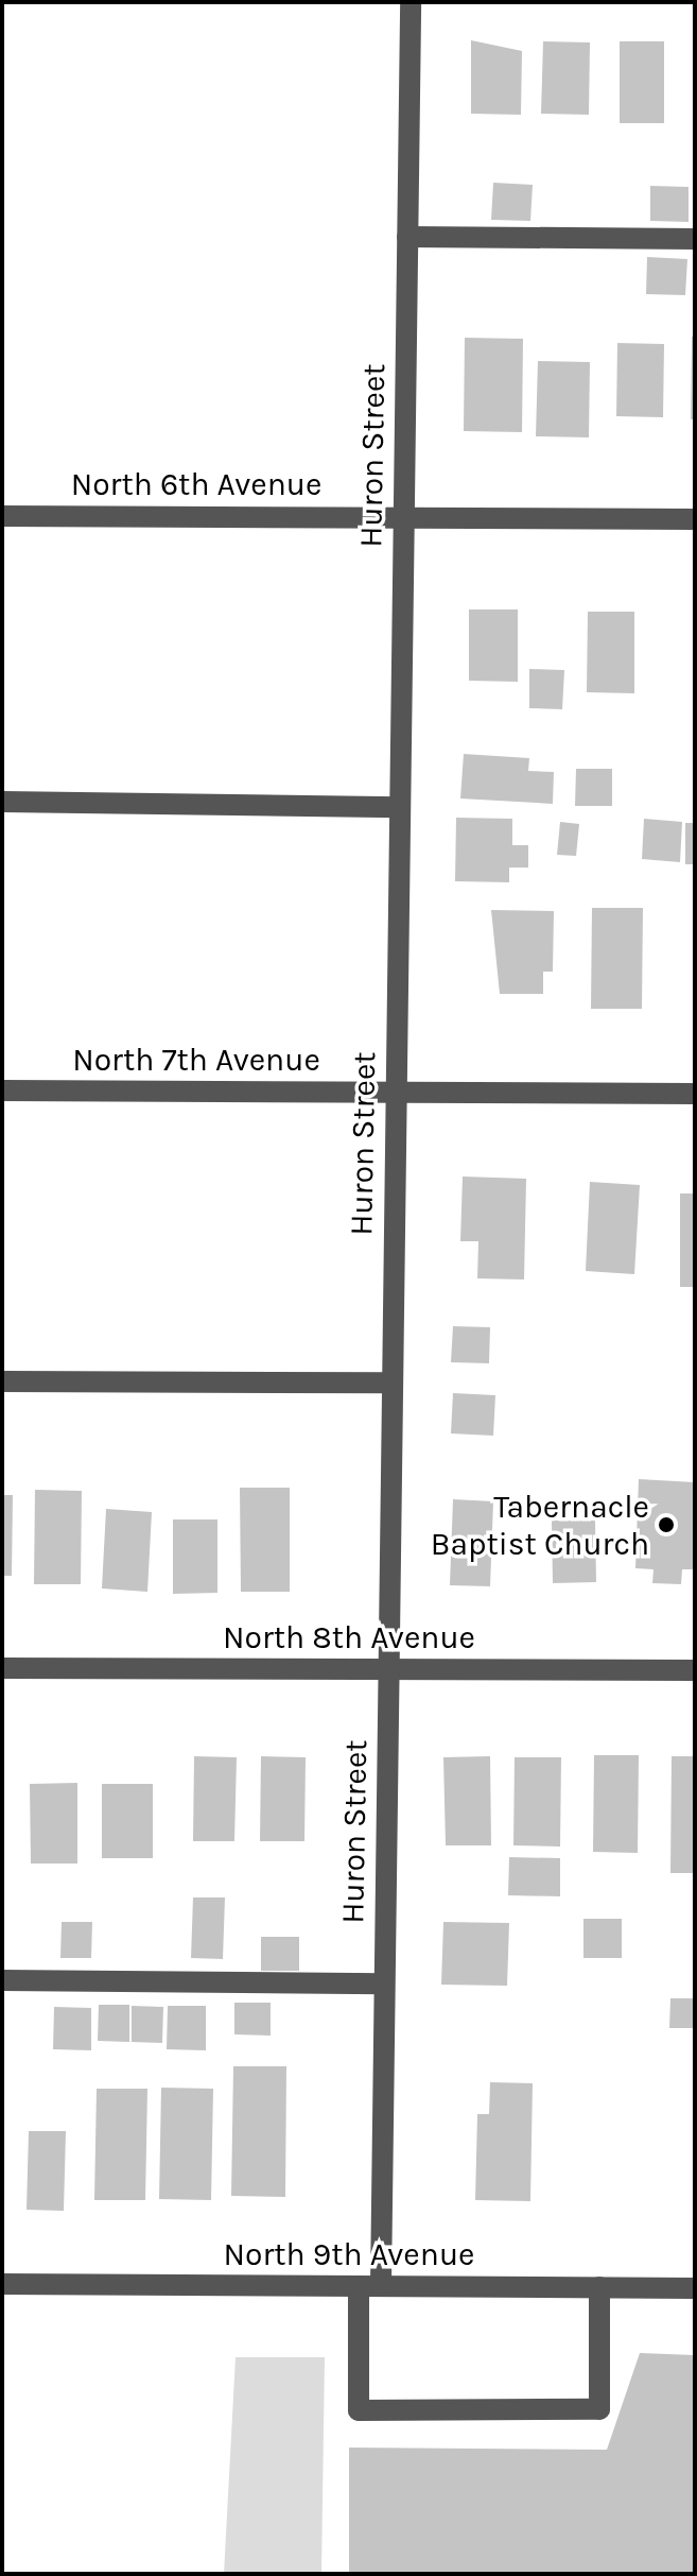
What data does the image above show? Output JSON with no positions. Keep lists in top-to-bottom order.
{
  "streets": {
    "street": [
      "Huron Street",
      "North 6th Avenue",
      "North 7th Avenue",
      "North 8th Avenue",
      "North 9th Avenue"
    ]
  },
  "crossings": [
    ["Huron Street", "North 6th Avenue"],
    ["Huron Street", "North 7th Avenue"],
    ["Huron Street", "North 8th Avenue"],
    ["Huron Street", "North 9th Avenue"]
  ],
  "places": ["Tabernacle Baptist Church"]
}
